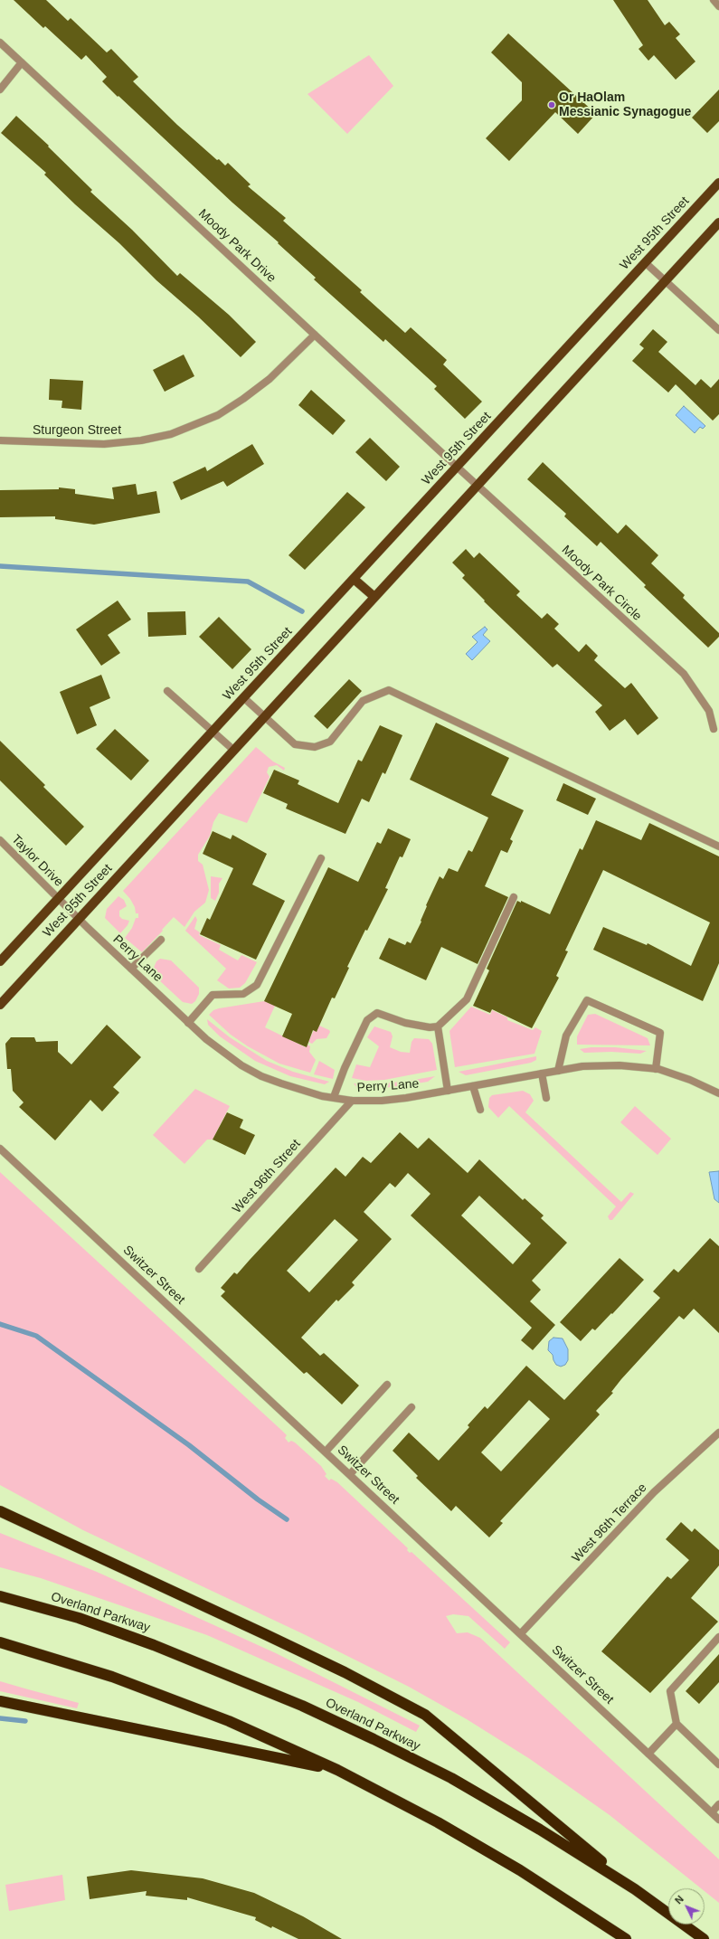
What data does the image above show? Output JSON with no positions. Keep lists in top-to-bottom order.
{
  "streets": {
    "highway": ["Overland Parkway"],
    "main road": ["West 95th Street"],
    "street": [
      "Moody Park Drive",
      "Sturgeon Street",
      "Moody Park Circle",
      "Taylor Drive",
      "Perry Lane",
      "West 96th Street",
      "Switzer Street",
      "West 96th Terrace"
    ]
  },
  "crossings": [
    ["West 95th Street", "Moody Park Drive"],
    ["West 95th Street", "Moody Park Circle"],
    ["West 95th Street", "Taylor Drive"],
    ["West 95th Street", "Perry Lane"],
    ["Moody Park Drive", "Sturgeon Street"],
    ["Moody Park Drive", "Moody Park Circle"],
    ["Taylor Drive", "Perry Lane"],
    ["Perry Lane", "West 96th Street"],
    ["Switzer Street", "West 96th Terrace"]
  ],
  "places": ["Or HaOlam Messianic Synagogue"],
  "north": "top left"
}
